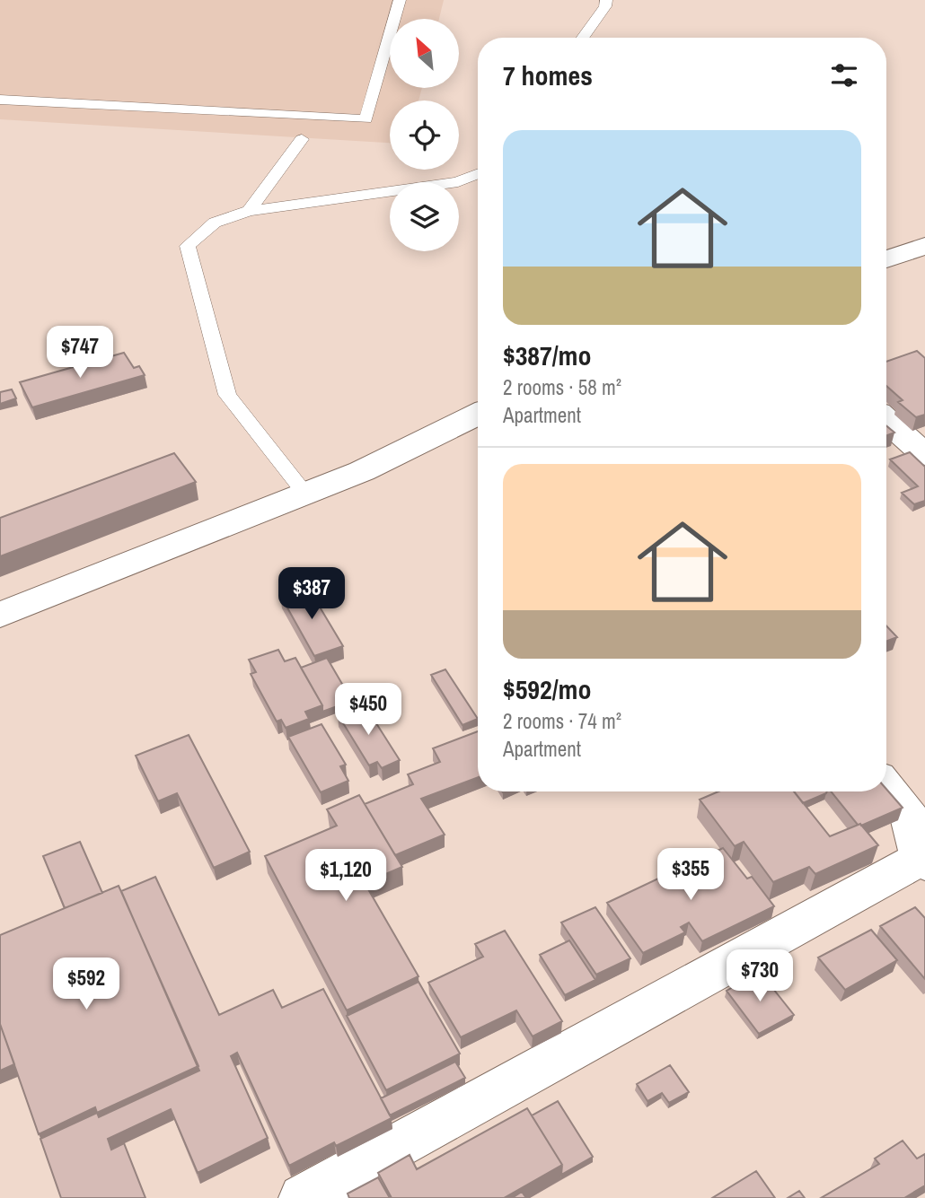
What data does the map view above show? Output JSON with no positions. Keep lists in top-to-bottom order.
{
  "north": "top left",
  "page": {
    "heading": "7 homes",
    "list": [
      {
        "name": "$387/mo",
        "note": "2 rooms · 58 m² · Apartment"
      },
      {
        "name": "$592/mo",
        "note": "2 rooms · 74 m² · Apartment"
      }
    ],
    "price": [
      "$747",
      "$387",
      "$450",
      "$355",
      "$1,120",
      "$730",
      "$592"
    ]
  }
}
